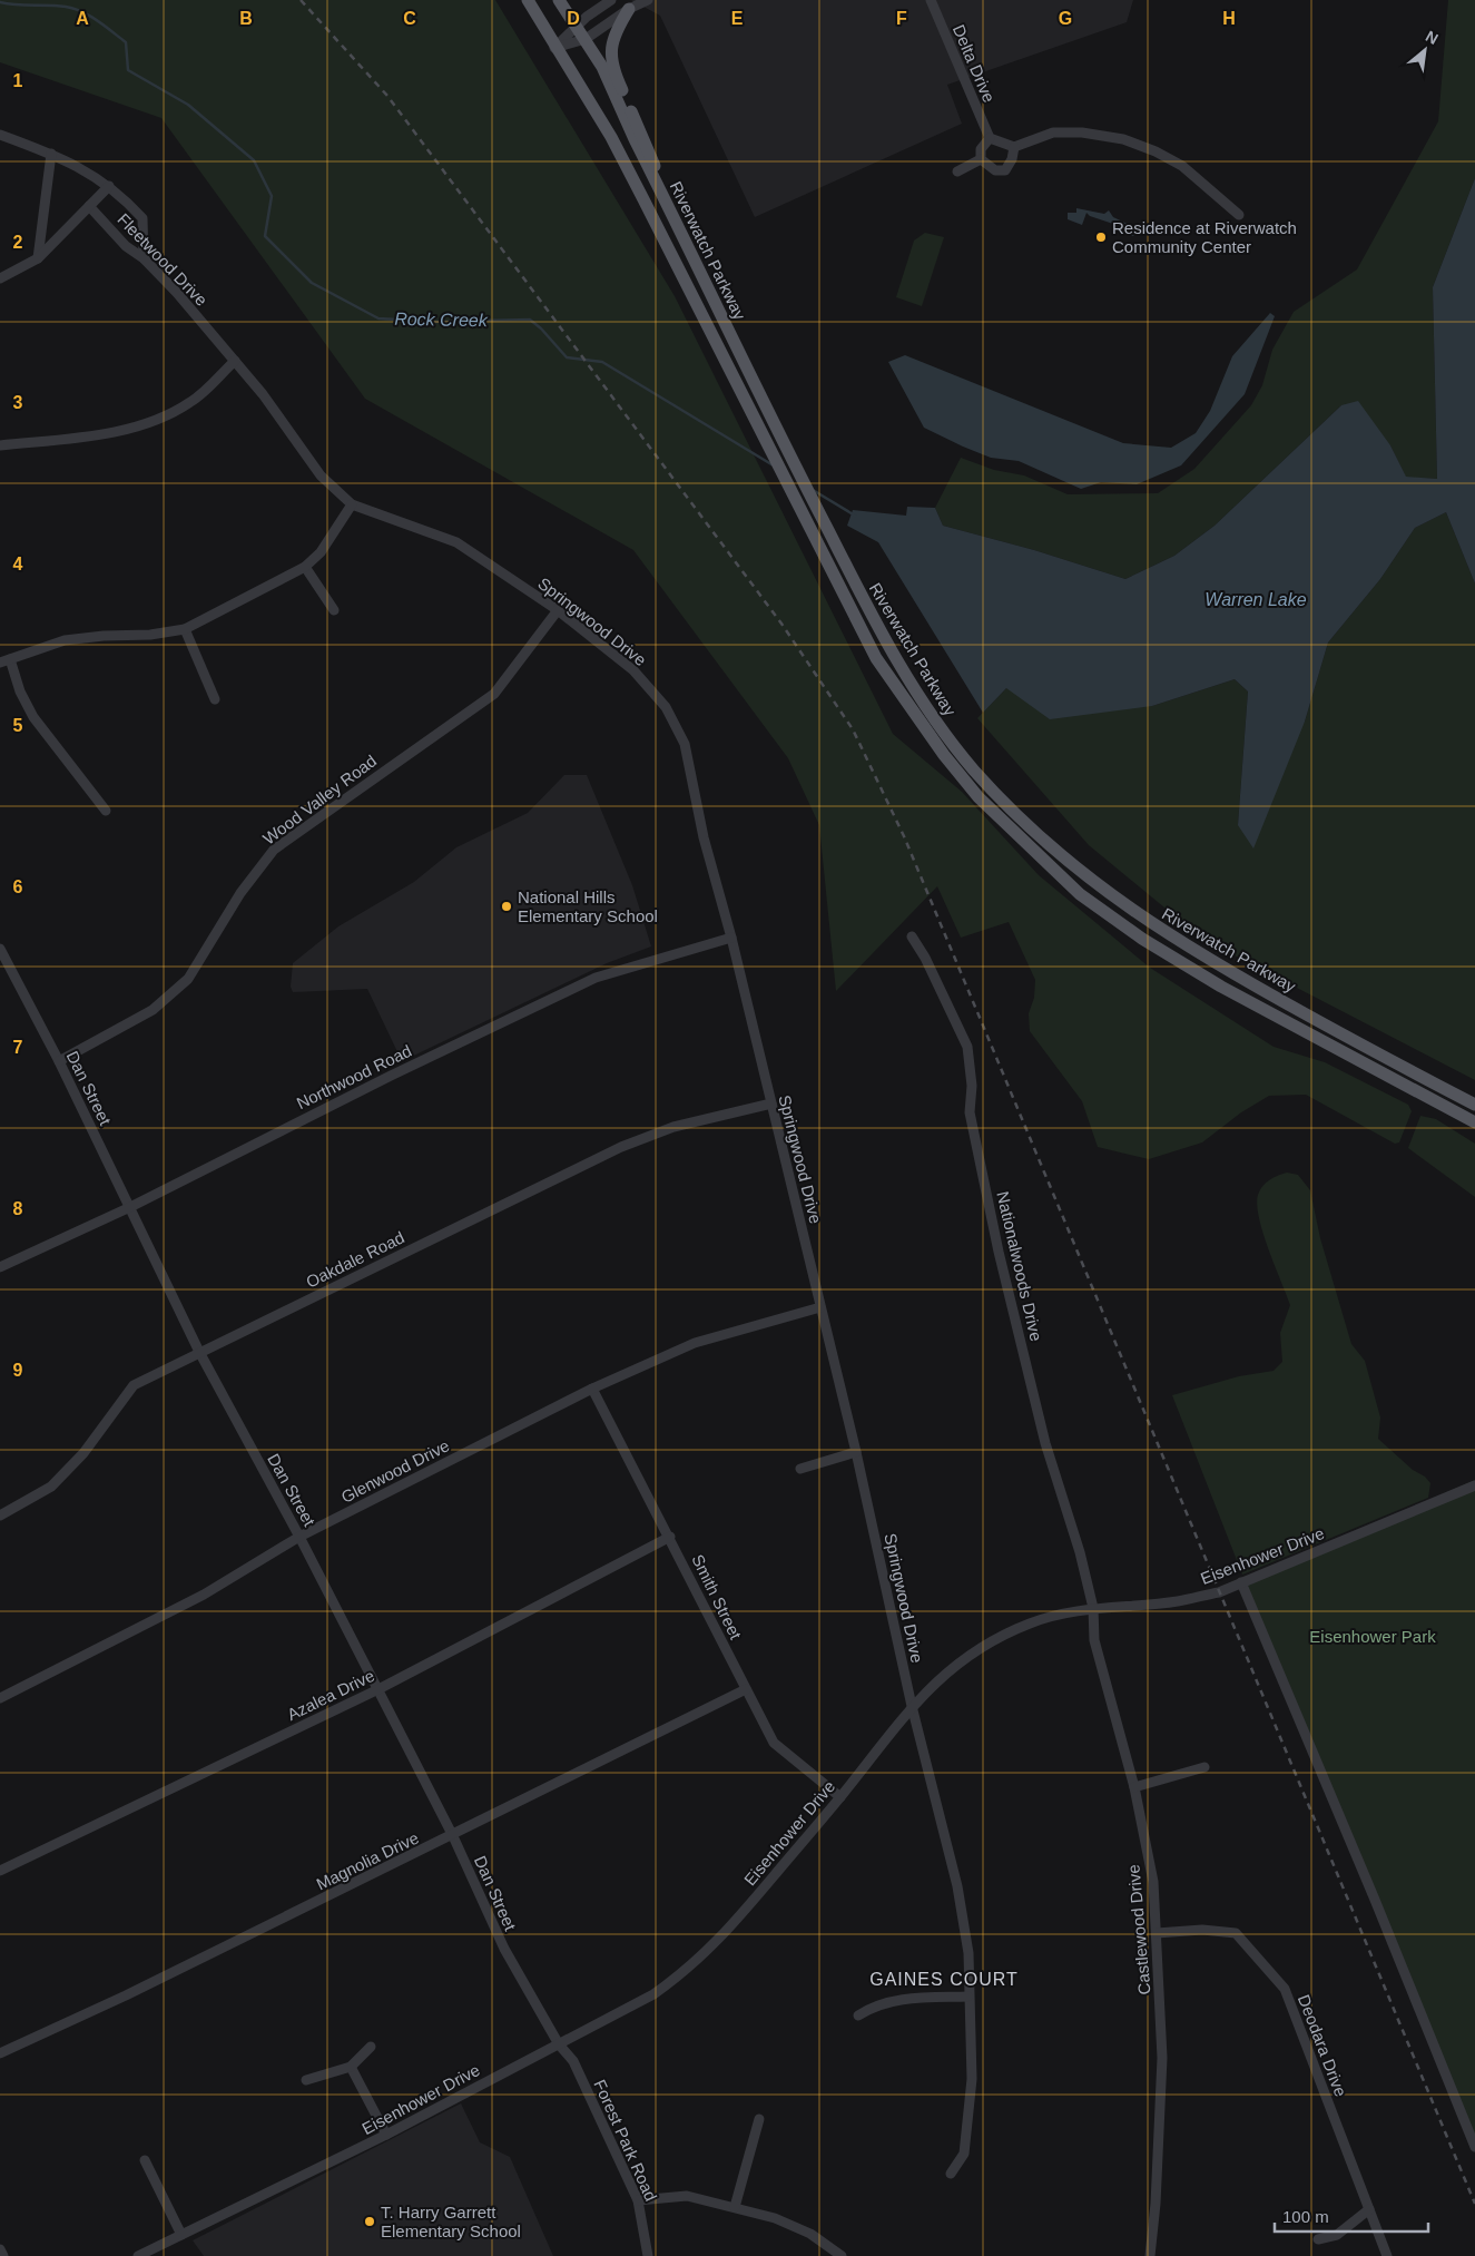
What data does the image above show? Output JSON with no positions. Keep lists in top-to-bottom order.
{
  "streets": {
    "main road": ["Riverwatch Parkway"],
    "street": [
      "Delta Drive",
      "Fleetwood Drive",
      "Springwood Drive",
      "Wood Valley Road",
      "Northwood Road",
      "Dan Street",
      "Oakdale Road",
      "Nationalwoods Drive",
      "Glenwood Drive",
      "Eisenhower Drive",
      "Smith Street",
      "Azalea Drive",
      "Magnolia Drive",
      "Castlewood Drive",
      "Deodara Drive",
      "Forest Park Road"
    ]
  },
  "crossings": [
    ["Fleetwood Drive", "Springwood Drive"],
    ["Springwood Drive", "Wood Valley Road"],
    ["Springwood Drive", "Northwood Road"],
    ["Springwood Drive", "Oakdale Road"],
    ["Springwood Drive", "Glenwood Drive"],
    ["Springwood Drive", "Eisenhower Drive"],
    ["Wood Valley Road", "Dan Street"],
    ["Northwood Road", "Dan Street"],
    ["Dan Street", "Oakdale Road"],
    ["Dan Street", "Glenwood Drive"],
    ["Dan Street", "Eisenhower Drive"],
    ["Dan Street", "Azalea Drive"],
    ["Dan Street", "Magnolia Drive"],
    ["Dan Street", "Forest Park Road"],
    ["Nationalwoods Drive", "Eisenhower Drive"],
    ["Nationalwoods Drive", "Castlewood Drive"],
    ["Glenwood Drive", "Smith Street"],
    ["Eisenhower Drive", "Smith Street"],
    ["Eisenhower Drive", "Castlewood Drive"],
    ["Eisenhower Drive", "Forest Park Road"],
    ["Smith Street", "Azalea Drive"],
    ["Smith Street", "Magnolia Drive"],
    ["Castlewood Drive", "Deodara Drive"]
  ],
  "districts": ["GAINES COURT"],
  "water": ["Rock Creek", "Warren Lake"],
  "parks": ["Eisenhower Park"],
  "places": ["Residence at Riverwatch Community Center", "National Hills Elementary School", "T. Harry Garrett Elementary School"],
  "scale_bar": "100 m",
  "north": "top right",
  "grid": {
    "columns": [
      "A",
      "B",
      "C",
      "D",
      "E",
      "F",
      "G",
      "H"
    ],
    "rows": [
      "1",
      "2",
      "3",
      "4",
      "5",
      "6",
      "7",
      "8",
      "9"
    ]
  }
}
